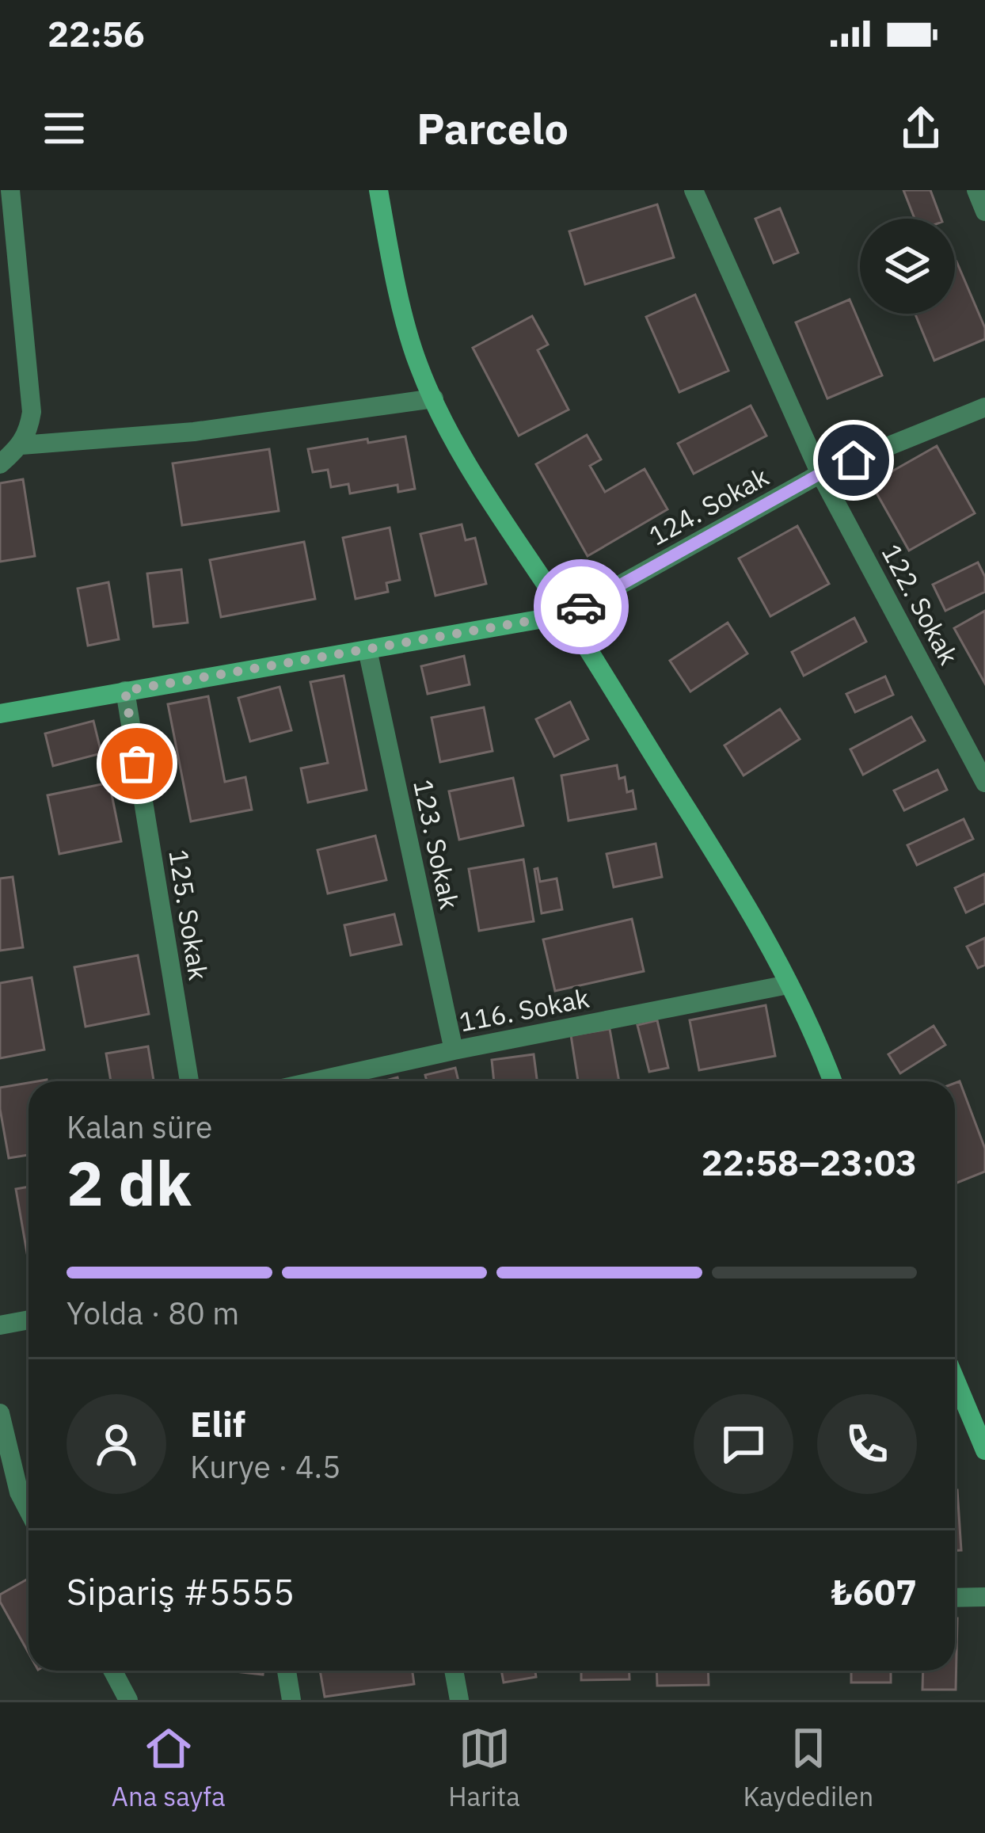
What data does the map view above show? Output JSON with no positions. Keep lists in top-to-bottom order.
{
  "streets": {
    "street": [
      "124. Sokak",
      "122. Sokak",
      "123. Sokak",
      "125. Sokak",
      "116. Sokak"
    ]
  },
  "crossings": [
    ["124. Sokak", "122. Sokak"],
    ["123. Sokak", "116. Sokak"]
  ],
  "page": {
    "status": "22:56",
    "header": "Parcelo",
    "heading": ["2 dk", "Kalan süre", "22:58–23:03"],
    "panel": [
      "Elif",
      "Kurye · 4.5",
      "Sipariş #5555",
      "₺607"
    ],
    "bar": "Yolda · 80 m",
    "tabs": ["Ana sayfa", "Harita", "Kaydedilen"]
  }
}
